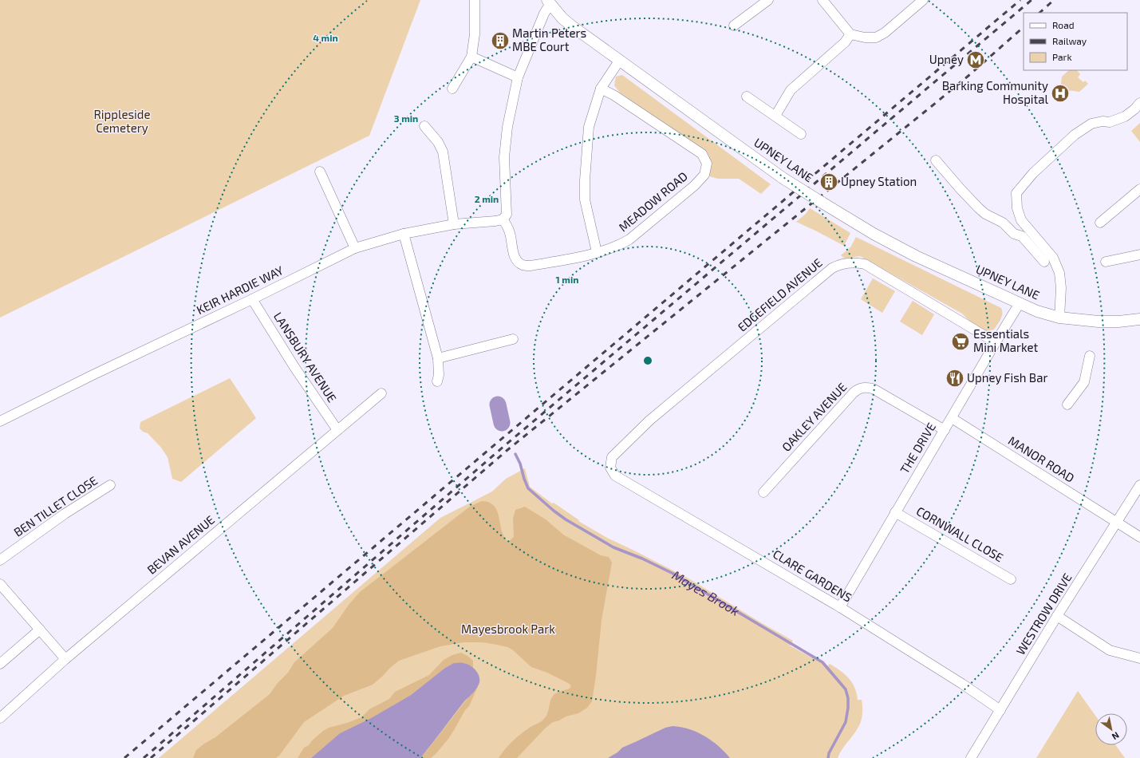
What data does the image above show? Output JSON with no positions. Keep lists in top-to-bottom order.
{
  "streets": {
    "street": [
      "UPNEY LANE",
      "MEADOW ROAD",
      "KEIR HARDIE WAY",
      "EDGEFIELD AVENUE",
      "LANSBURY AVENUE",
      "OAKLEY AVENUE",
      "THE DRIVE",
      "MANOR ROAD",
      "BEN TILLET CLOSE",
      "CORNWALL CLOSE",
      "BEVAN AVENUE",
      "CLARE GARDENS",
      "WESTROW DRIVE"
    ]
  },
  "crossings": [
    ["UPNEY LANE", "THE DRIVE"],
    ["MEADOW ROAD", "KEIR HARDIE WAY"],
    ["KEIR HARDIE WAY", "LANSBURY AVENUE"],
    ["EDGEFIELD AVENUE", "THE DRIVE"],
    ["EDGEFIELD AVENUE", "CLARE GARDENS"],
    ["LANSBURY AVENUE", "BEVAN AVENUE"],
    ["OAKLEY AVENUE", "THE DRIVE"],
    ["THE DRIVE", "MANOR ROAD"],
    ["THE DRIVE", "CORNWALL CLOSE"],
    ["THE DRIVE", "CLARE GARDENS"],
    ["MANOR ROAD", "WESTROW DRIVE"],
    ["CLARE GARDENS", "WESTROW DRIVE"]
  ],
  "water": ["Mayes Brook"],
  "parks": ["Rippleside Cemetery", "Mayesbrook Park"],
  "places": {
    "building": ["Martin Peters MBE Court", "Upney Station"],
    "metro station": ["Upney"],
    "hospital": ["Barking Community Hospital"],
    "supermarket": ["Essentials Mini Market"],
    "restaurant": ["Upney Fish Bar"]
  },
  "legend": ["Road", "Railway", "Park"],
  "north": "bottom right",
  "rings": [
    "4 min",
    "3 min",
    "2 min",
    "1 min"
  ]
}
